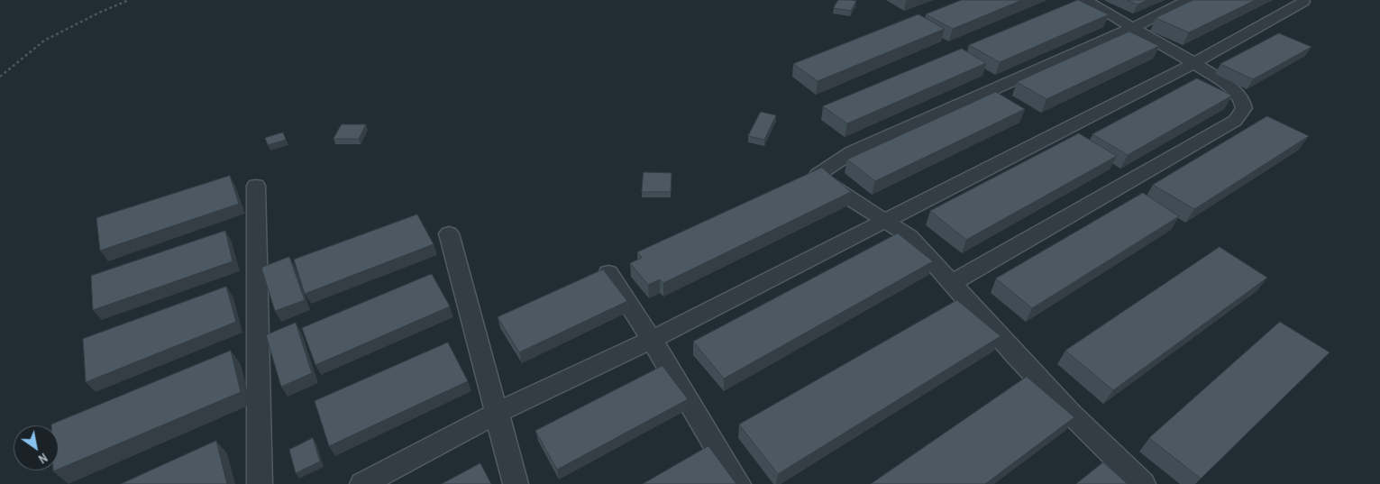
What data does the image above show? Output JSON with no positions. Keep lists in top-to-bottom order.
{
  "north": "bottom right"
}
